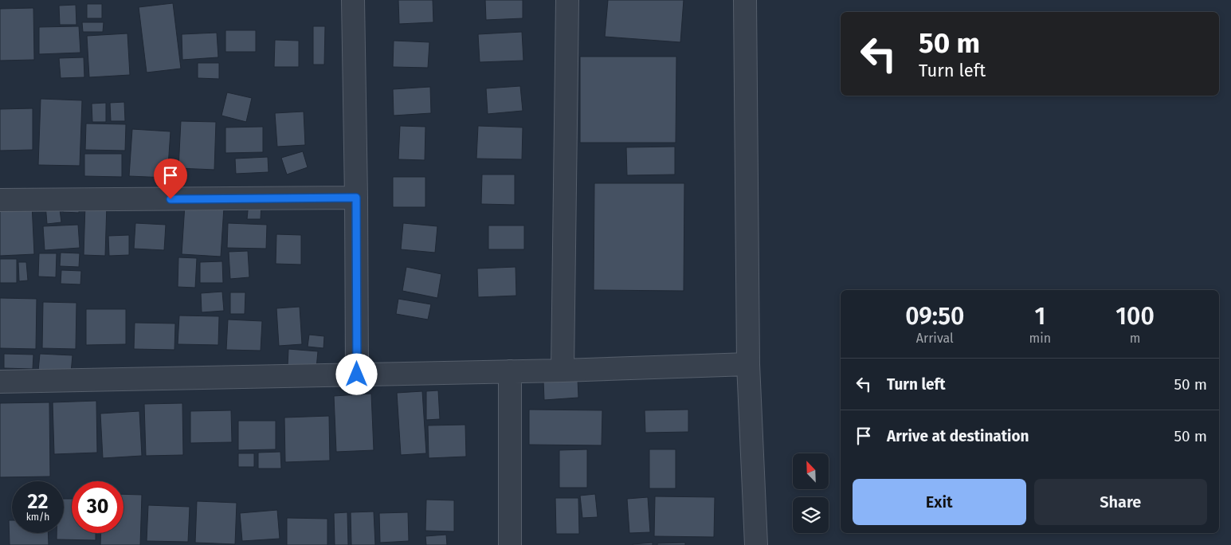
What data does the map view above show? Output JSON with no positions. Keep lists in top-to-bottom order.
{
  "north": "top left",
  "page": {
    "turn": ["50 m", "Turn left"],
    "eta": [
      "09:50",
      "Arrival",
      "1",
      "min",
      "100",
      "m"
    ],
    "list": [
      {
        "name": "Turn left",
        "value": "50 m"
      },
      {
        "name": "Arrive at destination",
        "value": "50 m"
      }
    ],
    "buttons": ["Exit", "Share"],
    "speed": "22 km/h",
    "limit": "30"
  }
}
